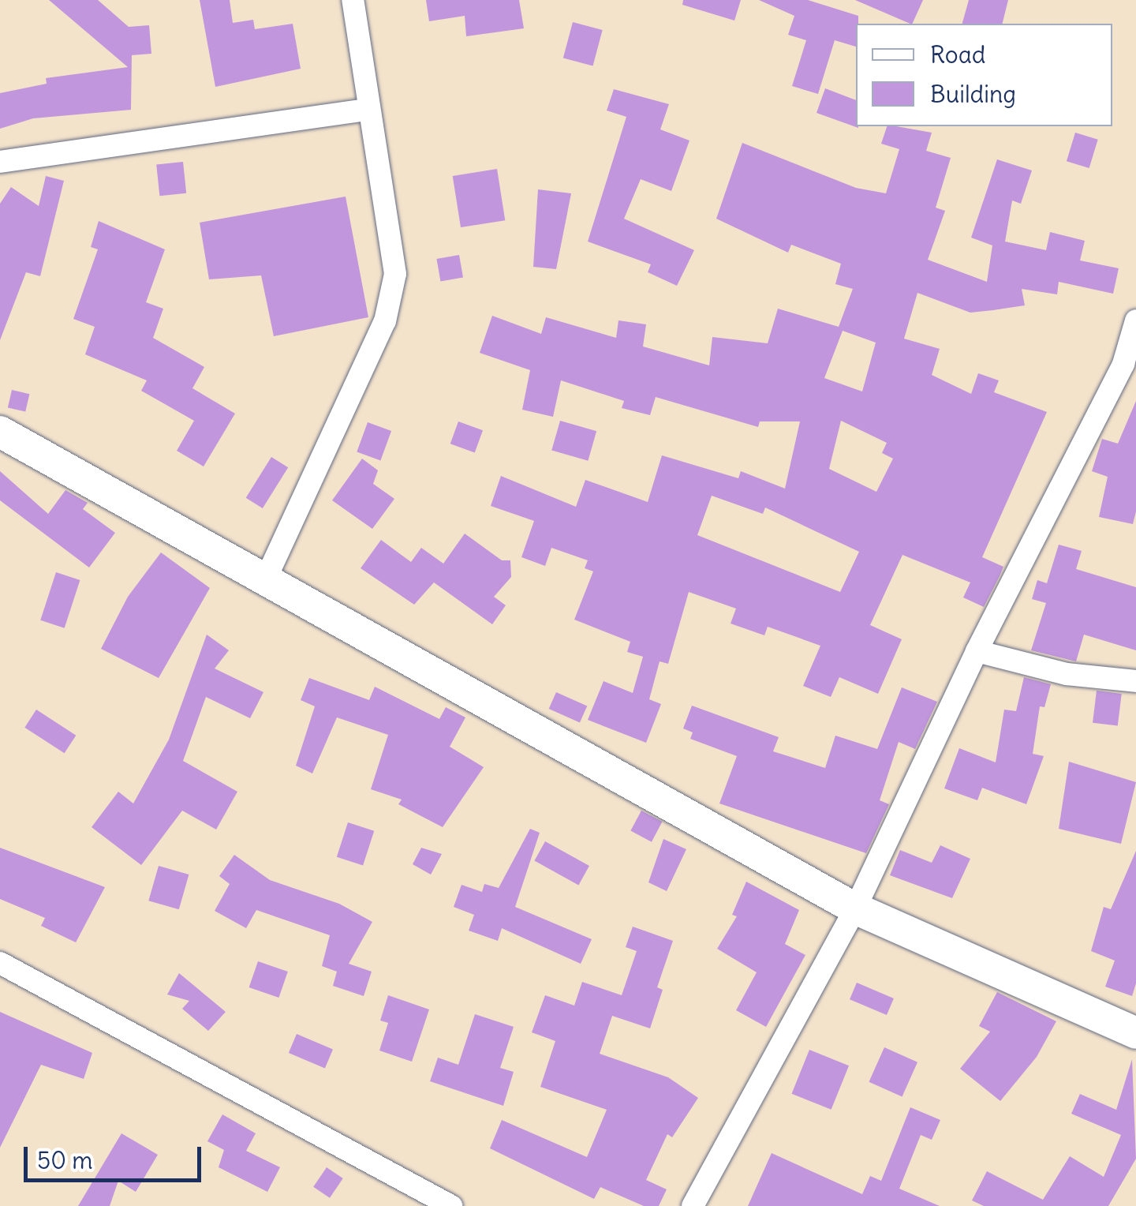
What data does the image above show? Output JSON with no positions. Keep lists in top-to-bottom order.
{
  "legend": ["Road", "Building"],
  "scale_bar": "50 m"
}
